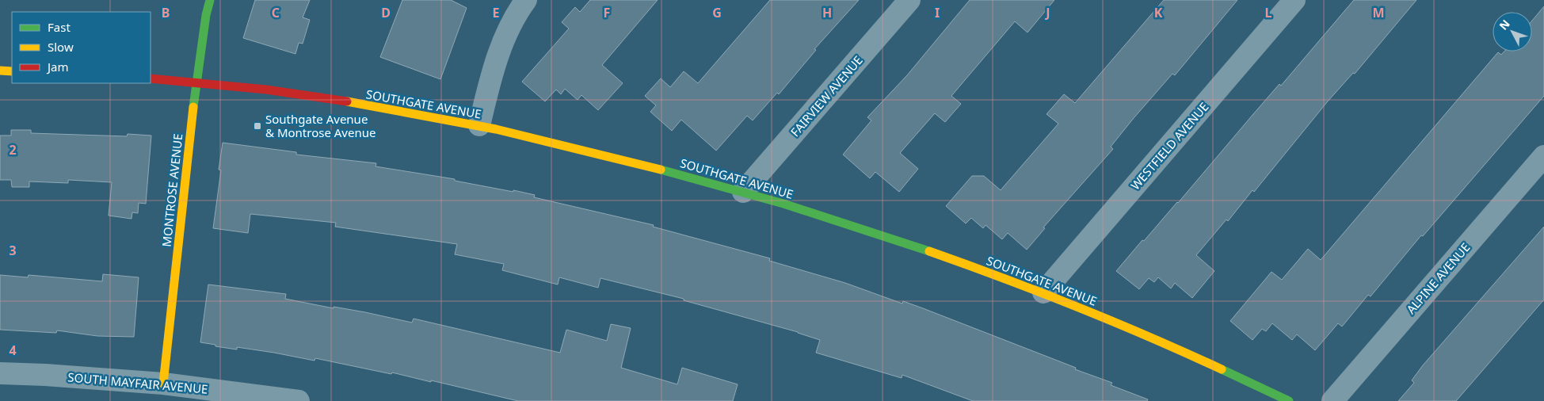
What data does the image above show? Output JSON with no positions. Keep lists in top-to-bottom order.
{
  "streets": {
    "street": [
      "FAIRVIEW AVENUE",
      "SOUTHGATE AVENUE",
      "WESTFIELD AVENUE",
      "MONTROSE AVENUE",
      "ALPINE AVENUE",
      "SOUTH MAYFAIR AVENUE"
    ]
  },
  "crossings": [
    ["FAIRVIEW AVENUE", "SOUTHGATE AVENUE"],
    ["SOUTHGATE AVENUE", "WESTFIELD AVENUE"],
    ["SOUTHGATE AVENUE", "MONTROSE AVENUE"],
    ["MONTROSE AVENUE", "SOUTH MAYFAIR AVENUE"]
  ],
  "places": {
    "transit": ["Southgate Avenue & Montrose Avenue"]
  },
  "legend": ["Fast", "Slow", "Jam"],
  "north": "top left",
  "grid": {
    "columns": [
      "B",
      "C",
      "D",
      "E",
      "F",
      "G",
      "H",
      "I",
      "J",
      "K",
      "L",
      "M"
    ],
    "rows": ["2", "3", "4"]
  }
}
